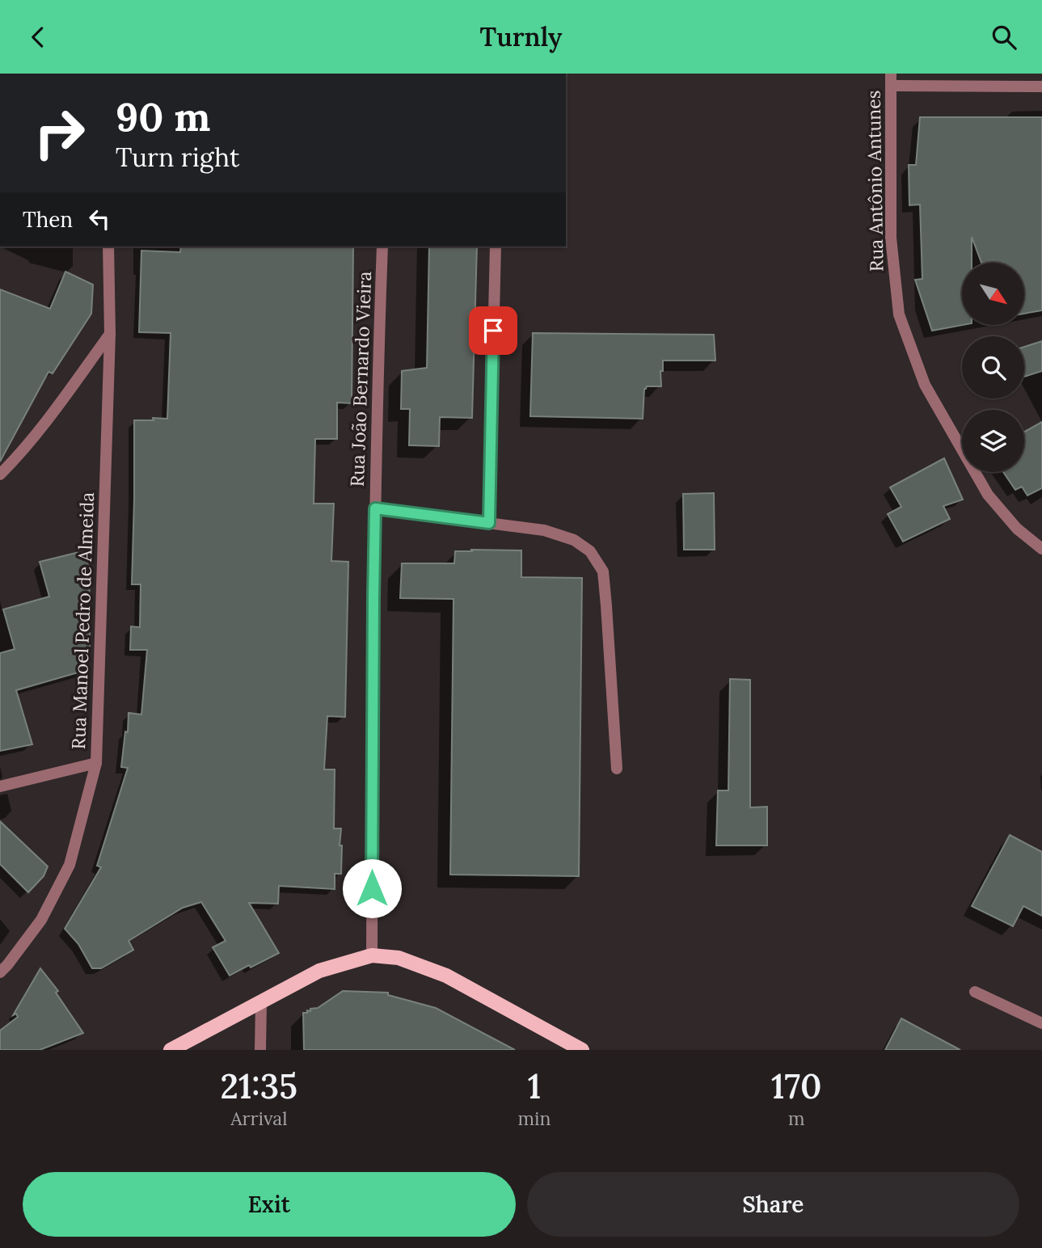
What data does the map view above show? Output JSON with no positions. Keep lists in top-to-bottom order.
{
  "streets": {
    "street": ["Rua Antônio Antunes", "Rua João Bernardo Vieira", "Rua Manoel Pedro de Almeida"]
  },
  "north": "bottom right",
  "page": {
    "header": "Turnly",
    "turn": ["90 m", "Turn right"],
    "then": "Then",
    "eta": [
      "21:35",
      "Arrival",
      "1",
      "min",
      "170",
      "m"
    ],
    "buttons": ["Exit", "Share"]
  }
}
